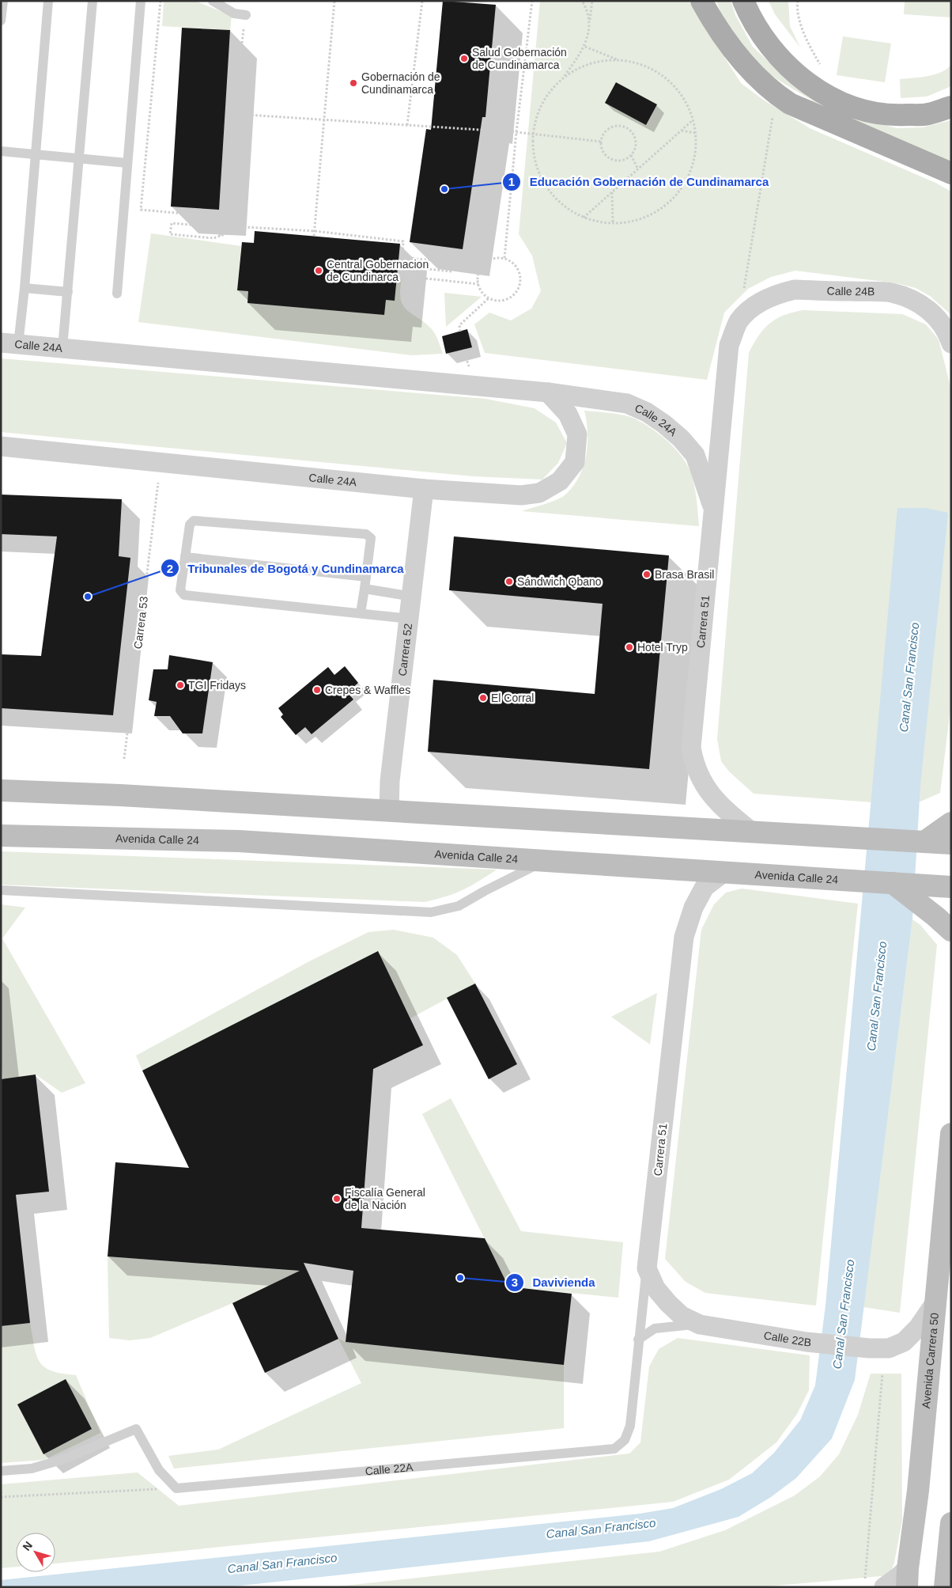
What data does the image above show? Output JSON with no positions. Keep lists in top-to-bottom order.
{
  "streets": {
    "main road": ["Avenida Calle 24", "Avenida Carrera 50"],
    "street": [
      "Calle 24B",
      "Calle 24A",
      "Carrera 51",
      "Carrera 52",
      "Calle 22B"
    ],
    "lane": ["Calle 22A"],
    "path": ["Carrera 53"]
  },
  "crossings": [
    ["Calle 24B", "Carrera 51"],
    ["Calle 24A", "Carrera 53"],
    ["Calle 24A", "Carrera 51"],
    ["Calle 24A", "Carrera 52"],
    ["Carrera 51", "Avenida Calle 24"],
    ["Carrera 51", "Calle 22B"],
    ["Carrera 51", "Calle 22A"],
    ["Calle 22B", "Avenida Carrera 50"]
  ],
  "water": ["Canal San Francisco"],
  "places": [
    "Salud Gobernación de Cundinamarca",
    "Gobernación de Cundinamarca",
    "Educación Gobernación de Cundinamarca",
    "Central Gobernacion de Cundinarca",
    "Brasa Brasil",
    "Sándwich Qbano",
    "Tribunales de Bogotá y Cundinamarca",
    "Hotel Tryp",
    "TGI Fridays",
    "Crepes & Waffles",
    "El Corral",
    "Fiscalía General de la Nación",
    "Davivienda"
  ],
  "north": "top left"
}
